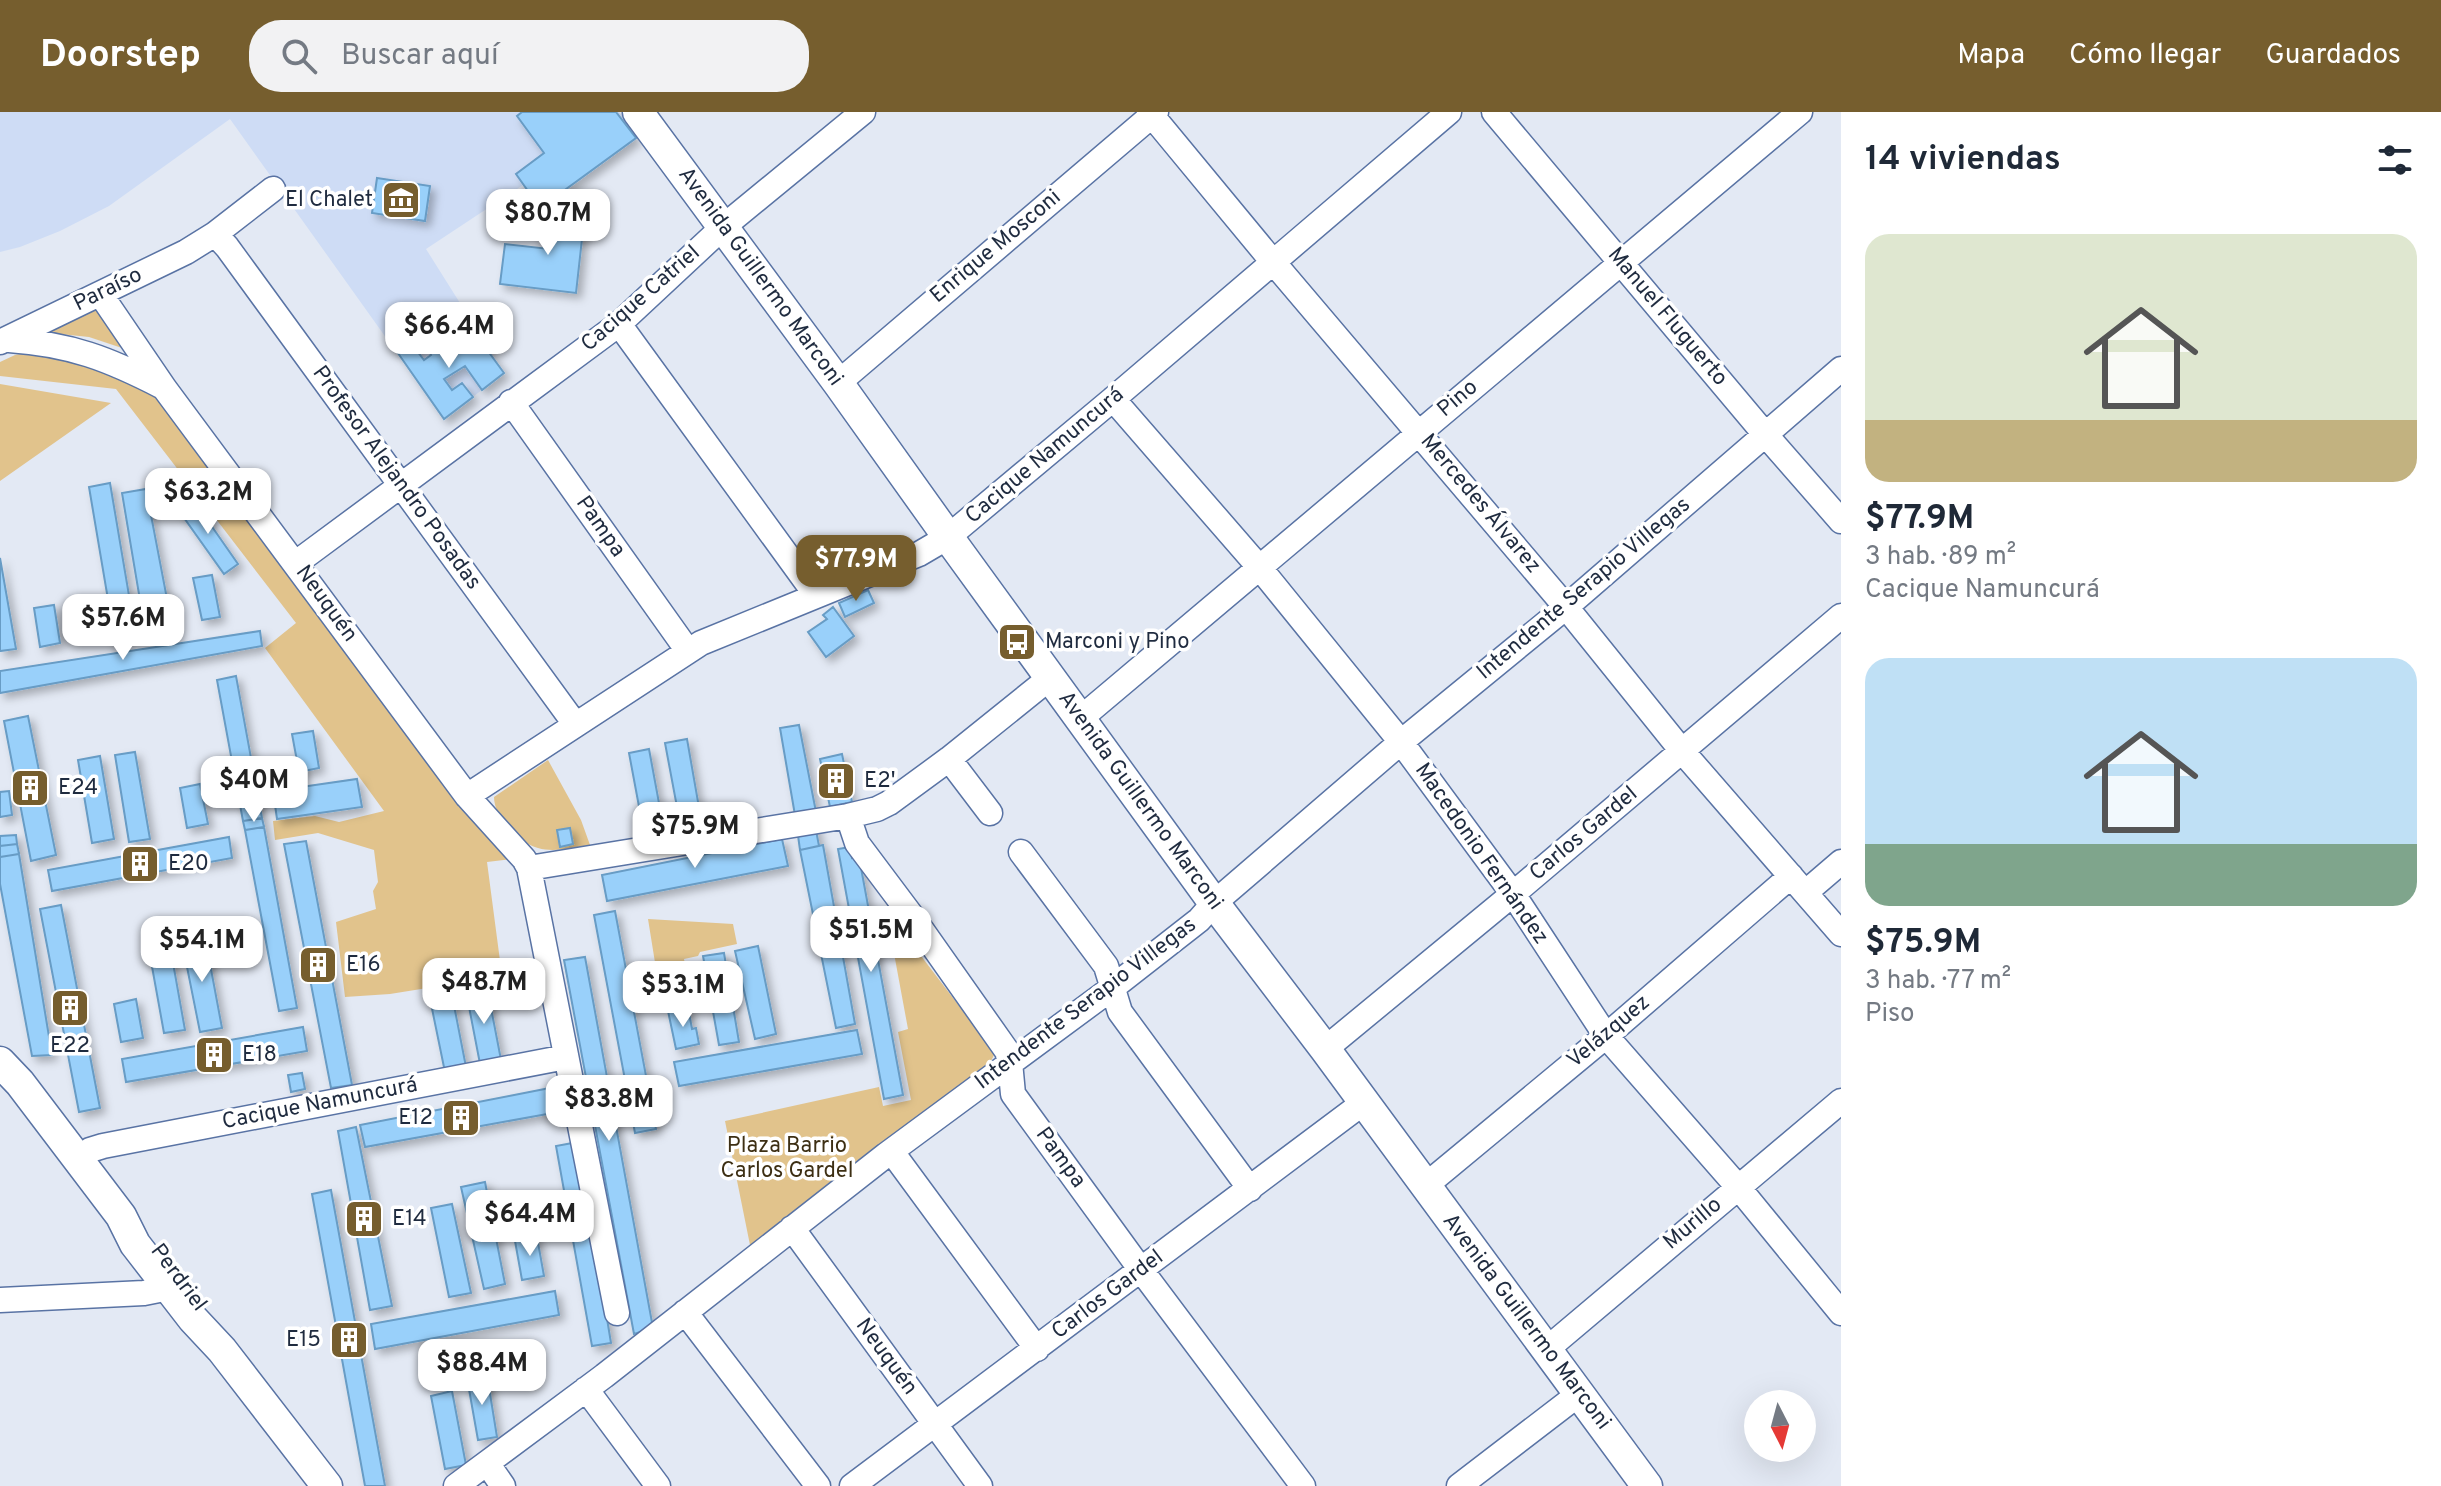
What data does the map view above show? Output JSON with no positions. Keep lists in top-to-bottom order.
{
  "streets": {
    "main road": ["Avenida Guillermo Marconi", "Perdriel"],
    "street": [
      "Enrique Mosconi",
      "Paraíso",
      "Cacique Catriel",
      "Manuel Fluguerto",
      "Pino",
      "Cacique Namuncurá",
      "Profesor Alejandro Posadas",
      "Mercedes Álvarez",
      "Pampa",
      "Intendente Serapio Villegas",
      "Neuquén",
      "Carlos Gardel",
      "Macedonio Fernández",
      "Velázquez",
      "Murillo"
    ]
  },
  "crossings": [
    ["Enrique Mosconi", "Avenida Guillermo Marconi"],
    ["Enrique Mosconi", "Mercedes Álvarez"],
    ["Avenida Guillermo Marconi", "Cacique Catriel"],
    ["Avenida Guillermo Marconi", "Pino"],
    ["Avenida Guillermo Marconi", "Cacique Namuncurá"],
    ["Avenida Guillermo Marconi", "Intendente Serapio Villegas"],
    ["Avenida Guillermo Marconi", "Carlos Gardel"],
    ["Avenida Guillermo Marconi", "Velázquez"],
    ["Avenida Guillermo Marconi", "Murillo"],
    ["Paraíso", "Profesor Alejandro Posadas"],
    ["Paraíso", "Neuquén"],
    ["Cacique Catriel", "Profesor Alejandro Posadas"],
    ["Cacique Catriel", "Pampa"],
    ["Cacique Catriel", "Neuquén"],
    ["Manuel Fluguerto", "Pino"],
    ["Manuel Fluguerto", "Intendente Serapio Villegas"],
    ["Pino", "Mercedes Álvarez"],
    ["Pino", "Macedonio Fernández"],
    ["Cacique Namuncurá", "Profesor Alejandro Posadas"],
    ["Cacique Namuncurá", "Mercedes Álvarez"],
    ["Cacique Namuncurá", "Pampa"],
    ["Cacique Namuncurá", "Neuquén"],
    ["Cacique Namuncurá", "Macedonio Fernández"],
    ["Mercedes Álvarez", "Intendente Serapio Villegas"],
    ["Mercedes Álvarez", "Carlos Gardel"],
    ["Mercedes Álvarez", "Velázquez"],
    ["Pampa", "Intendente Serapio Villegas"],
    ["Pampa", "Carlos Gardel"],
    ["Intendente Serapio Villegas", "Neuquén"],
    ["Intendente Serapio Villegas", "Macedonio Fernández"],
    ["Neuquén", "Carlos Gardel"],
    ["Carlos Gardel", "Macedonio Fernández"],
    ["Macedonio Fernández", "Velázquez"],
    ["Macedonio Fernández", "Murillo"]
  ],
  "parks": ["Plaza Barrio Carlos Gardel"],
  "places": {
    "museum": ["El Chalet"],
    "bus stop": ["Marconi y Pino"],
    "building": [
      "E2'",
      "E24",
      "E20",
      "E16",
      "E22",
      "E18",
      "E12",
      "E14",
      "E15"
    ]
  },
  "north": "bottom",
  "page": {
    "header": "Doorstep",
    "search": "Buscar aquí",
    "nav": ["Mapa", "Cómo llegar", "Guardados"],
    "heading": "14 viviendas",
    "price": [
      "$80.7M",
      "$66.4M",
      "$63.2M",
      "$77.9M",
      "$57.6M",
      "$40M",
      "$75.9M",
      "$51.5M",
      "$54.1M",
      "$48.7M",
      "$53.1M",
      "$83.8M",
      "$64.4M",
      "$88.4M"
    ],
    "list": [
      {
        "name": "$77.9M",
        "note": "3 hab. · 89 m² · Cacique Namuncurá"
      },
      {
        "name": "$75.9M",
        "note": "3 hab. · 77 m² · Piso"
      }
    ]
  }
}
